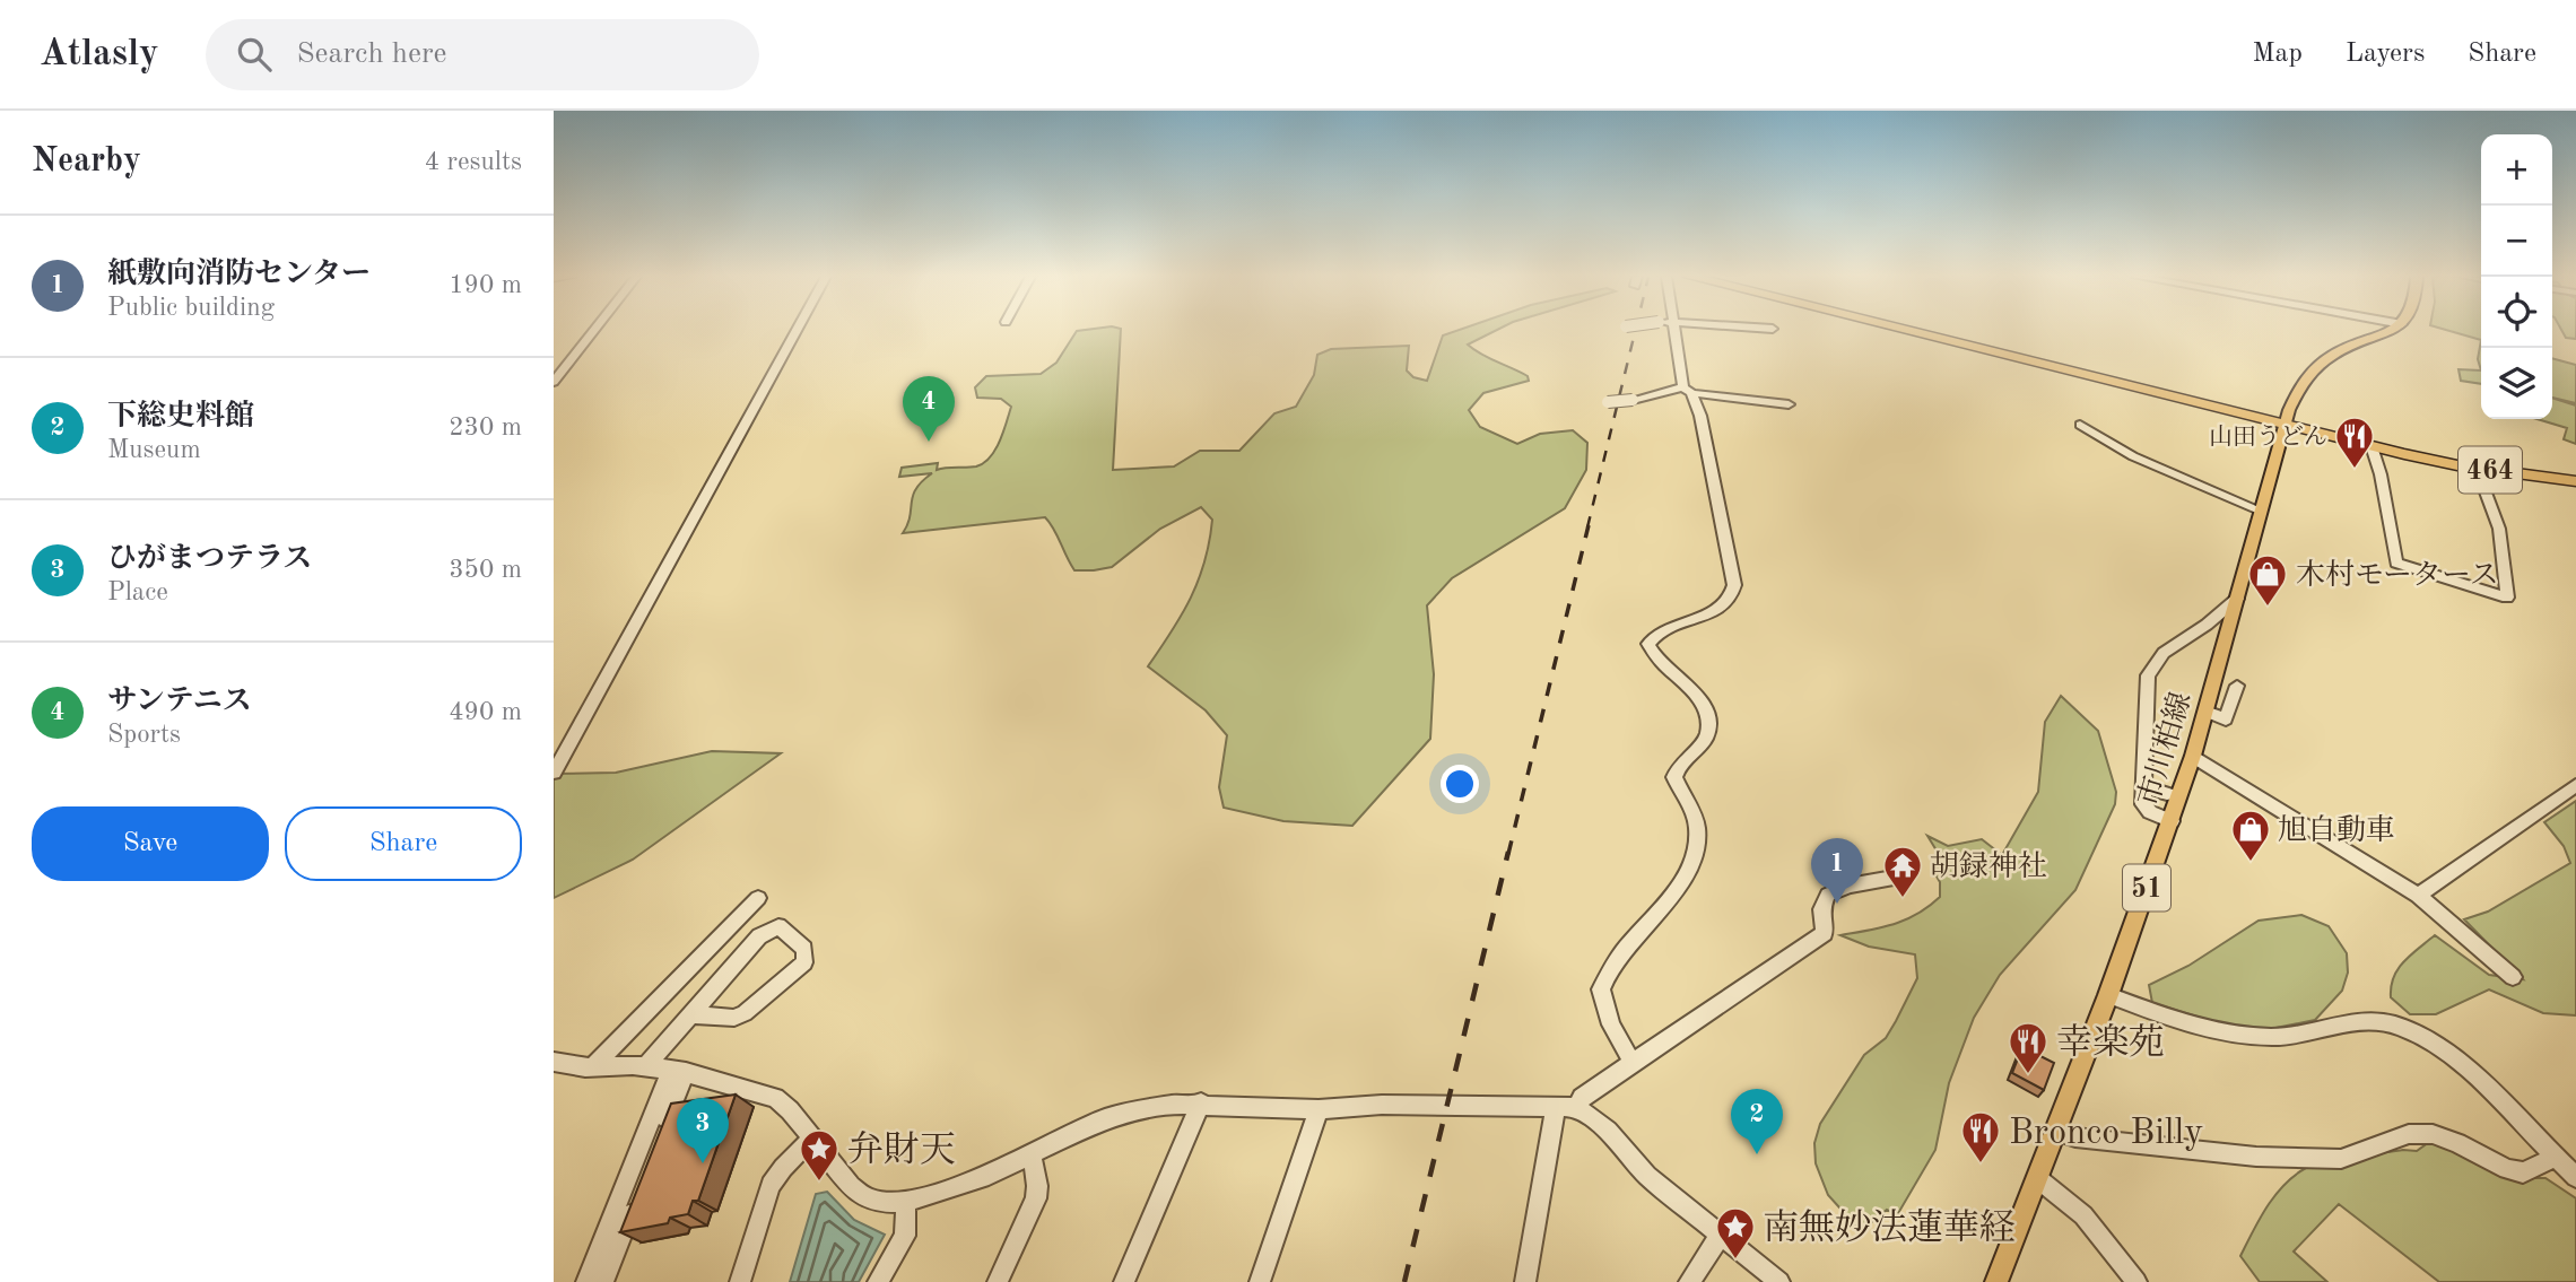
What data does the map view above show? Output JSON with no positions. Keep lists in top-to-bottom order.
{
  "streets": {
    "highway": ["464"],
    "main road": ["市川柏線", "51"]
  },
  "crossings": [
    ["464", "市川柏線"]
  ],
  "places": {
    "restaurant": ["山田うどん", "幸楽苑", "Bronco Billy"],
    "shop": ["木村モータース", "旭自動車"],
    "temple": ["胡録神社"],
    "place": ["弁財天", "南無妙法蓮華経"]
  },
  "page": {
    "header": "Atlasly",
    "search": "Search here",
    "nav": ["Map", "Layers", "Share"],
    "heading": ["Nearby", "4 results"],
    "map_buttons": ["+", "−"],
    "list": [
      {
        "mark": "1",
        "name": "紙敷向消防センター",
        "note": "Public building",
        "value": "190 m"
      },
      {
        "mark": "2",
        "name": "下総史料館",
        "note": "Museum",
        "value": "230 m"
      },
      {
        "mark": "3",
        "name": "ひがまつテラス",
        "note": "Place",
        "value": "350 m"
      },
      {
        "mark": "4",
        "name": "サンテニス",
        "note": "Sports",
        "value": "490 m"
      }
    ],
    "pins": [
      "4",
      "1",
      "2",
      "3"
    ],
    "buttons": ["Save", "Share"]
  }
}
